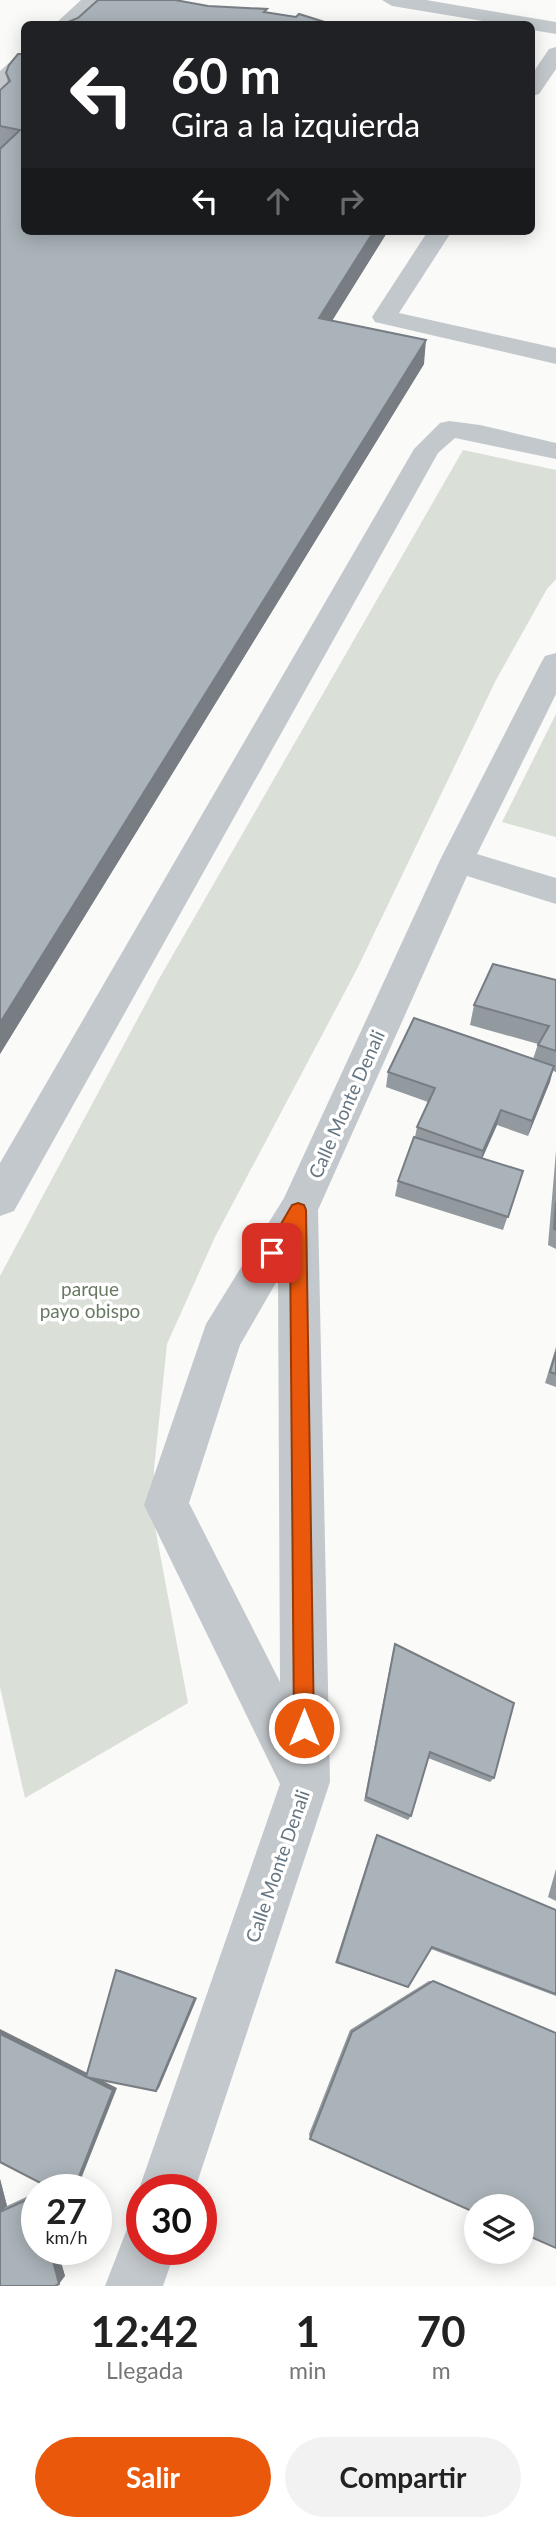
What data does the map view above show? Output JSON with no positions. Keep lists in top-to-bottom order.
{
  "streets": {
    "street": ["Calle Monte Denali"]
  },
  "parks": ["parque payo obispo"],
  "page": {
    "turn": ["60 m", "Gira a la izquierda"],
    "speed": "27 km/h",
    "limit": "30",
    "eta": [
      "12:42",
      "Llegada",
      "1",
      "min",
      "70",
      "m"
    ],
    "buttons": ["Salir", "Compartir"]
  }
}
